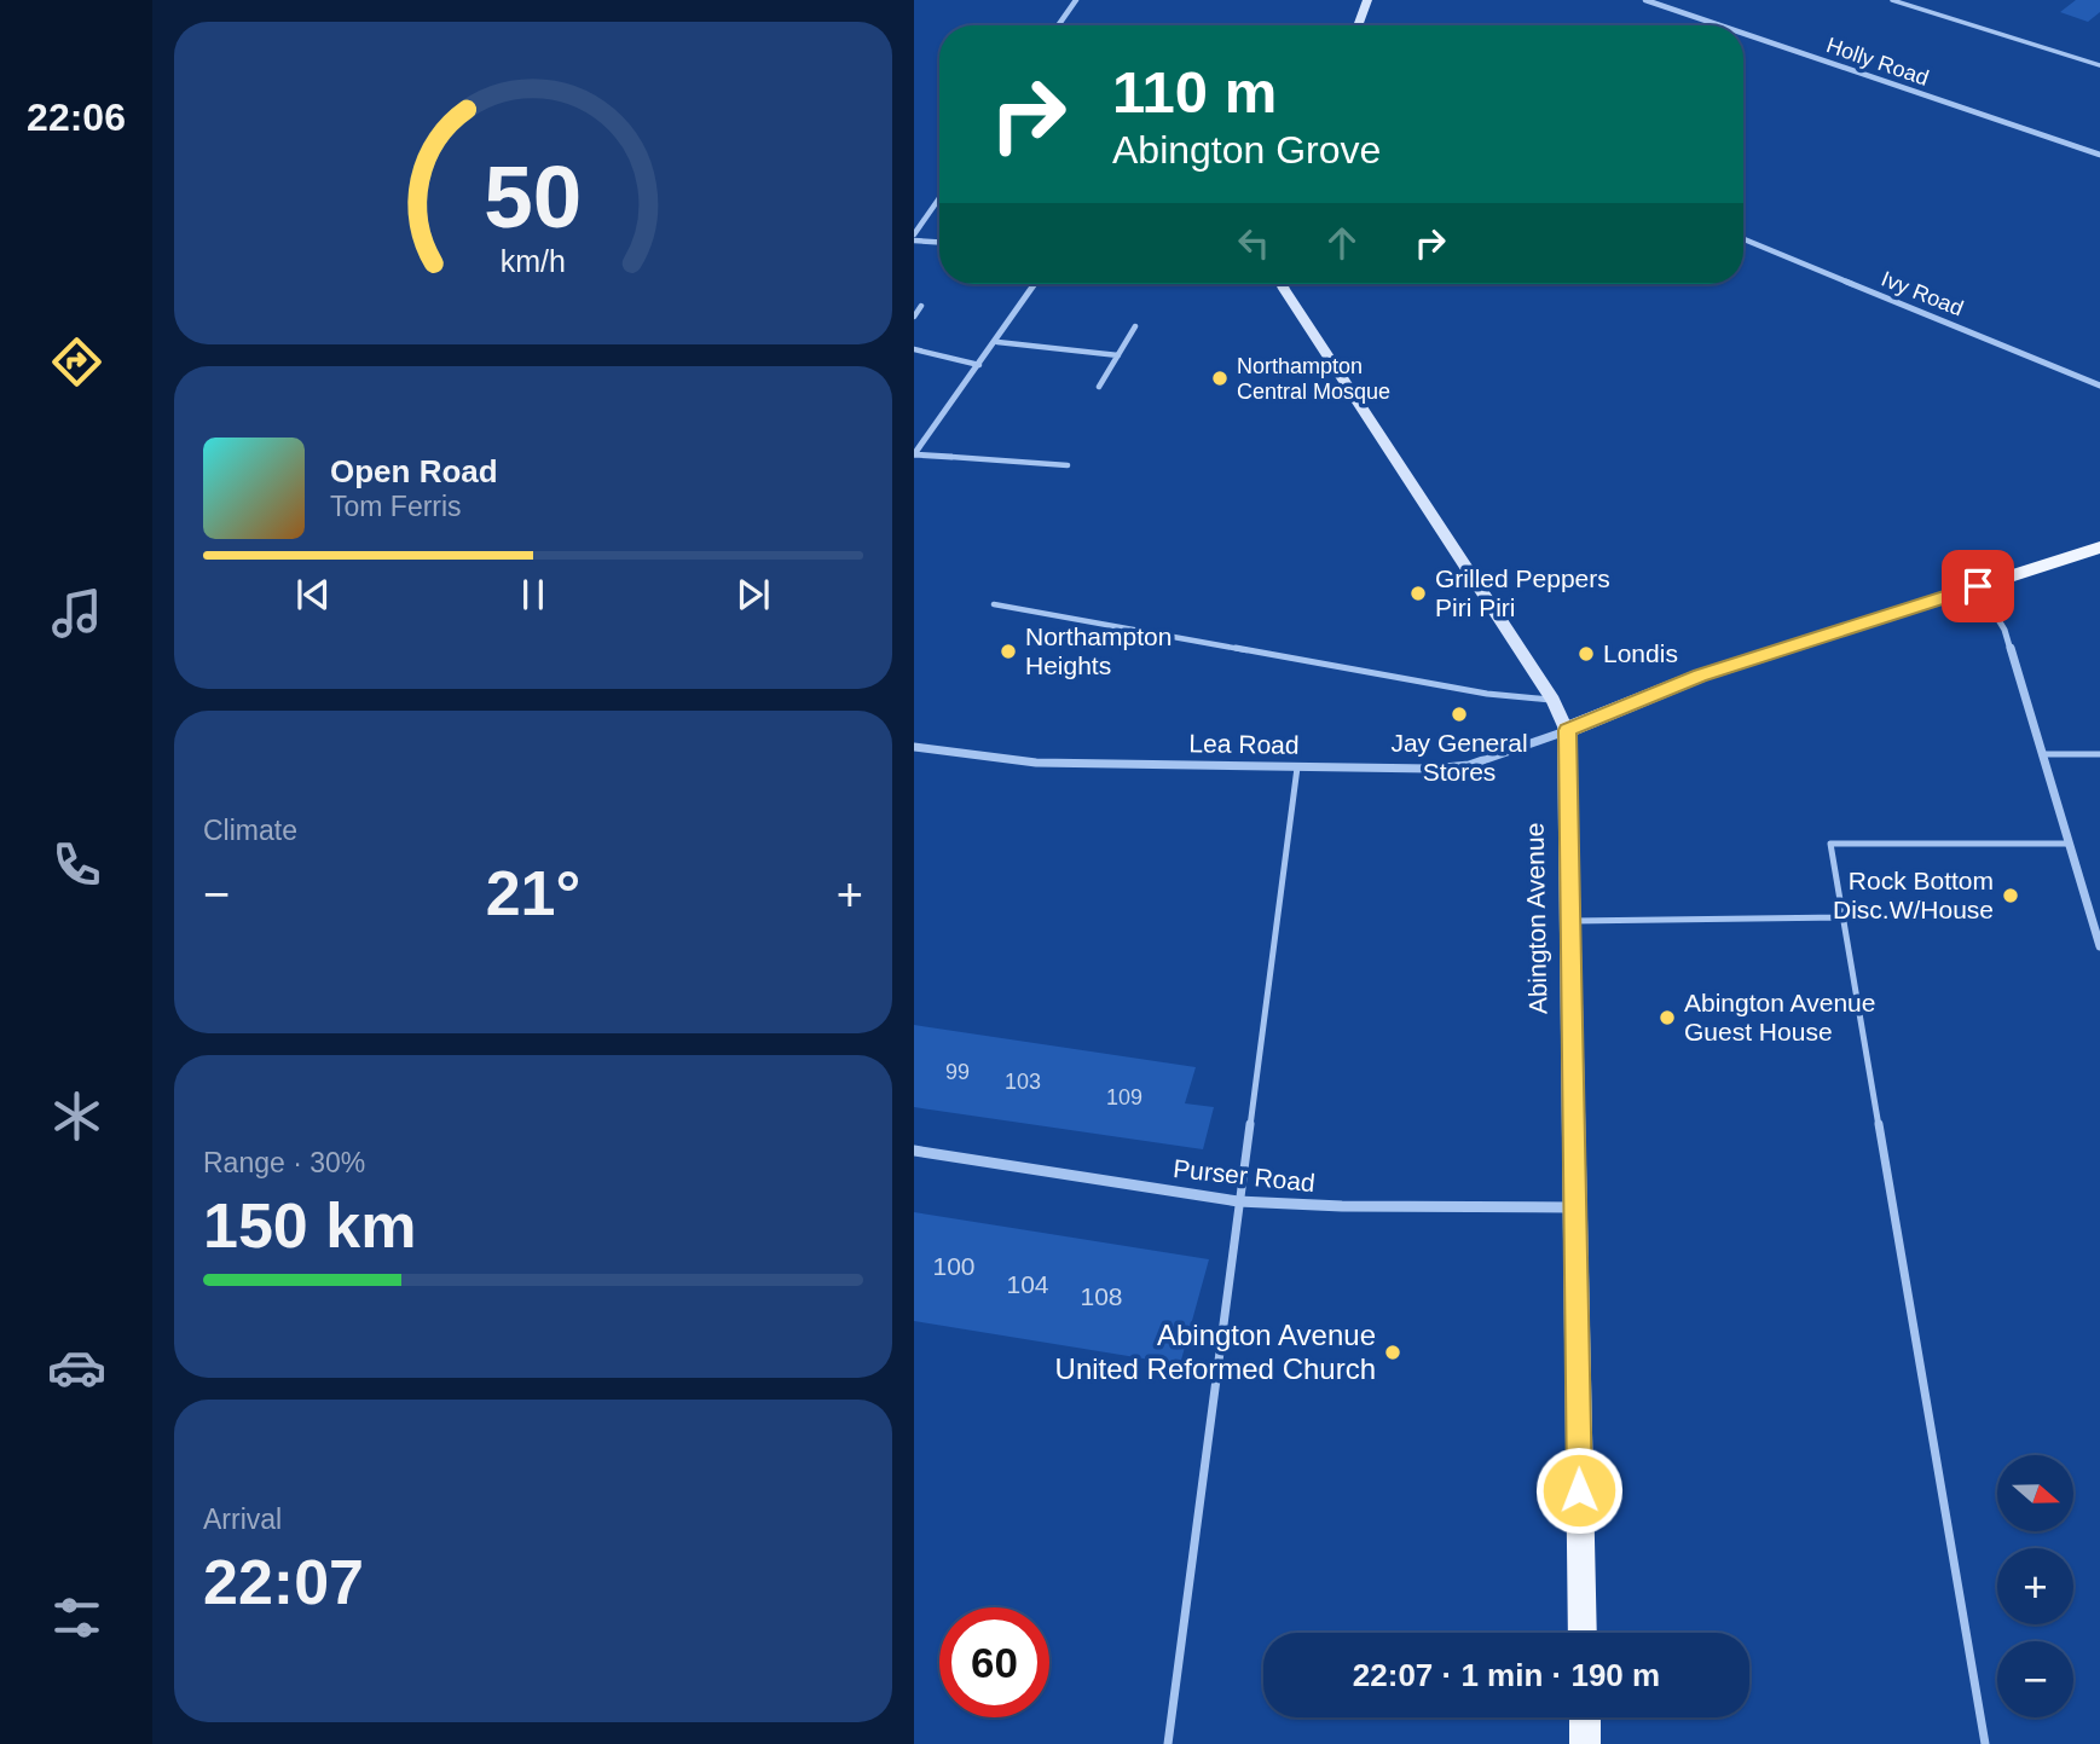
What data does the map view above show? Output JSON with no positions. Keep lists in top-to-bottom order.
{
  "streets": {
    "main road": ["Abington Avenue"],
    "street": [
      "Holly Road",
      "Ivy Road",
      "Lea Road",
      "Purser Road"
    ]
  },
  "crossings": [
    ["Lea Road", "Abington Avenue"],
    ["Abington Avenue", "Purser Road"]
  ],
  "places": [
    "Northampton Central Mosque",
    "Grilled Peppers Piri Piri",
    "Northampton Heights",
    "Londis",
    "Jay General Stores",
    "Rock Bottom Disc.W/House",
    "Abington Avenue Guest House",
    "Abington Avenue United Reformed Church"
  ],
  "house_numbers": [
    "99",
    "103",
    "109",
    "100",
    "104",
    "108"
  ],
  "north": "right",
  "page": {
    "tabs": "22:06",
    "turn": ["110 m", "Abington Grove"],
    "song": ["Open Road", "Tom Ferris"],
    "tile": [
      "Climate",
      ["Range · 30%", "150 km"],
      ["Arrival", "22:07"]
    ],
    "heat": ["−", "21°", "+"],
    "map_buttons": ["+", "−"],
    "limit": "60",
    "trip": "22:07 · 1 min · 190 m",
    "gauge": ["50", "km/h"]
  }
}
